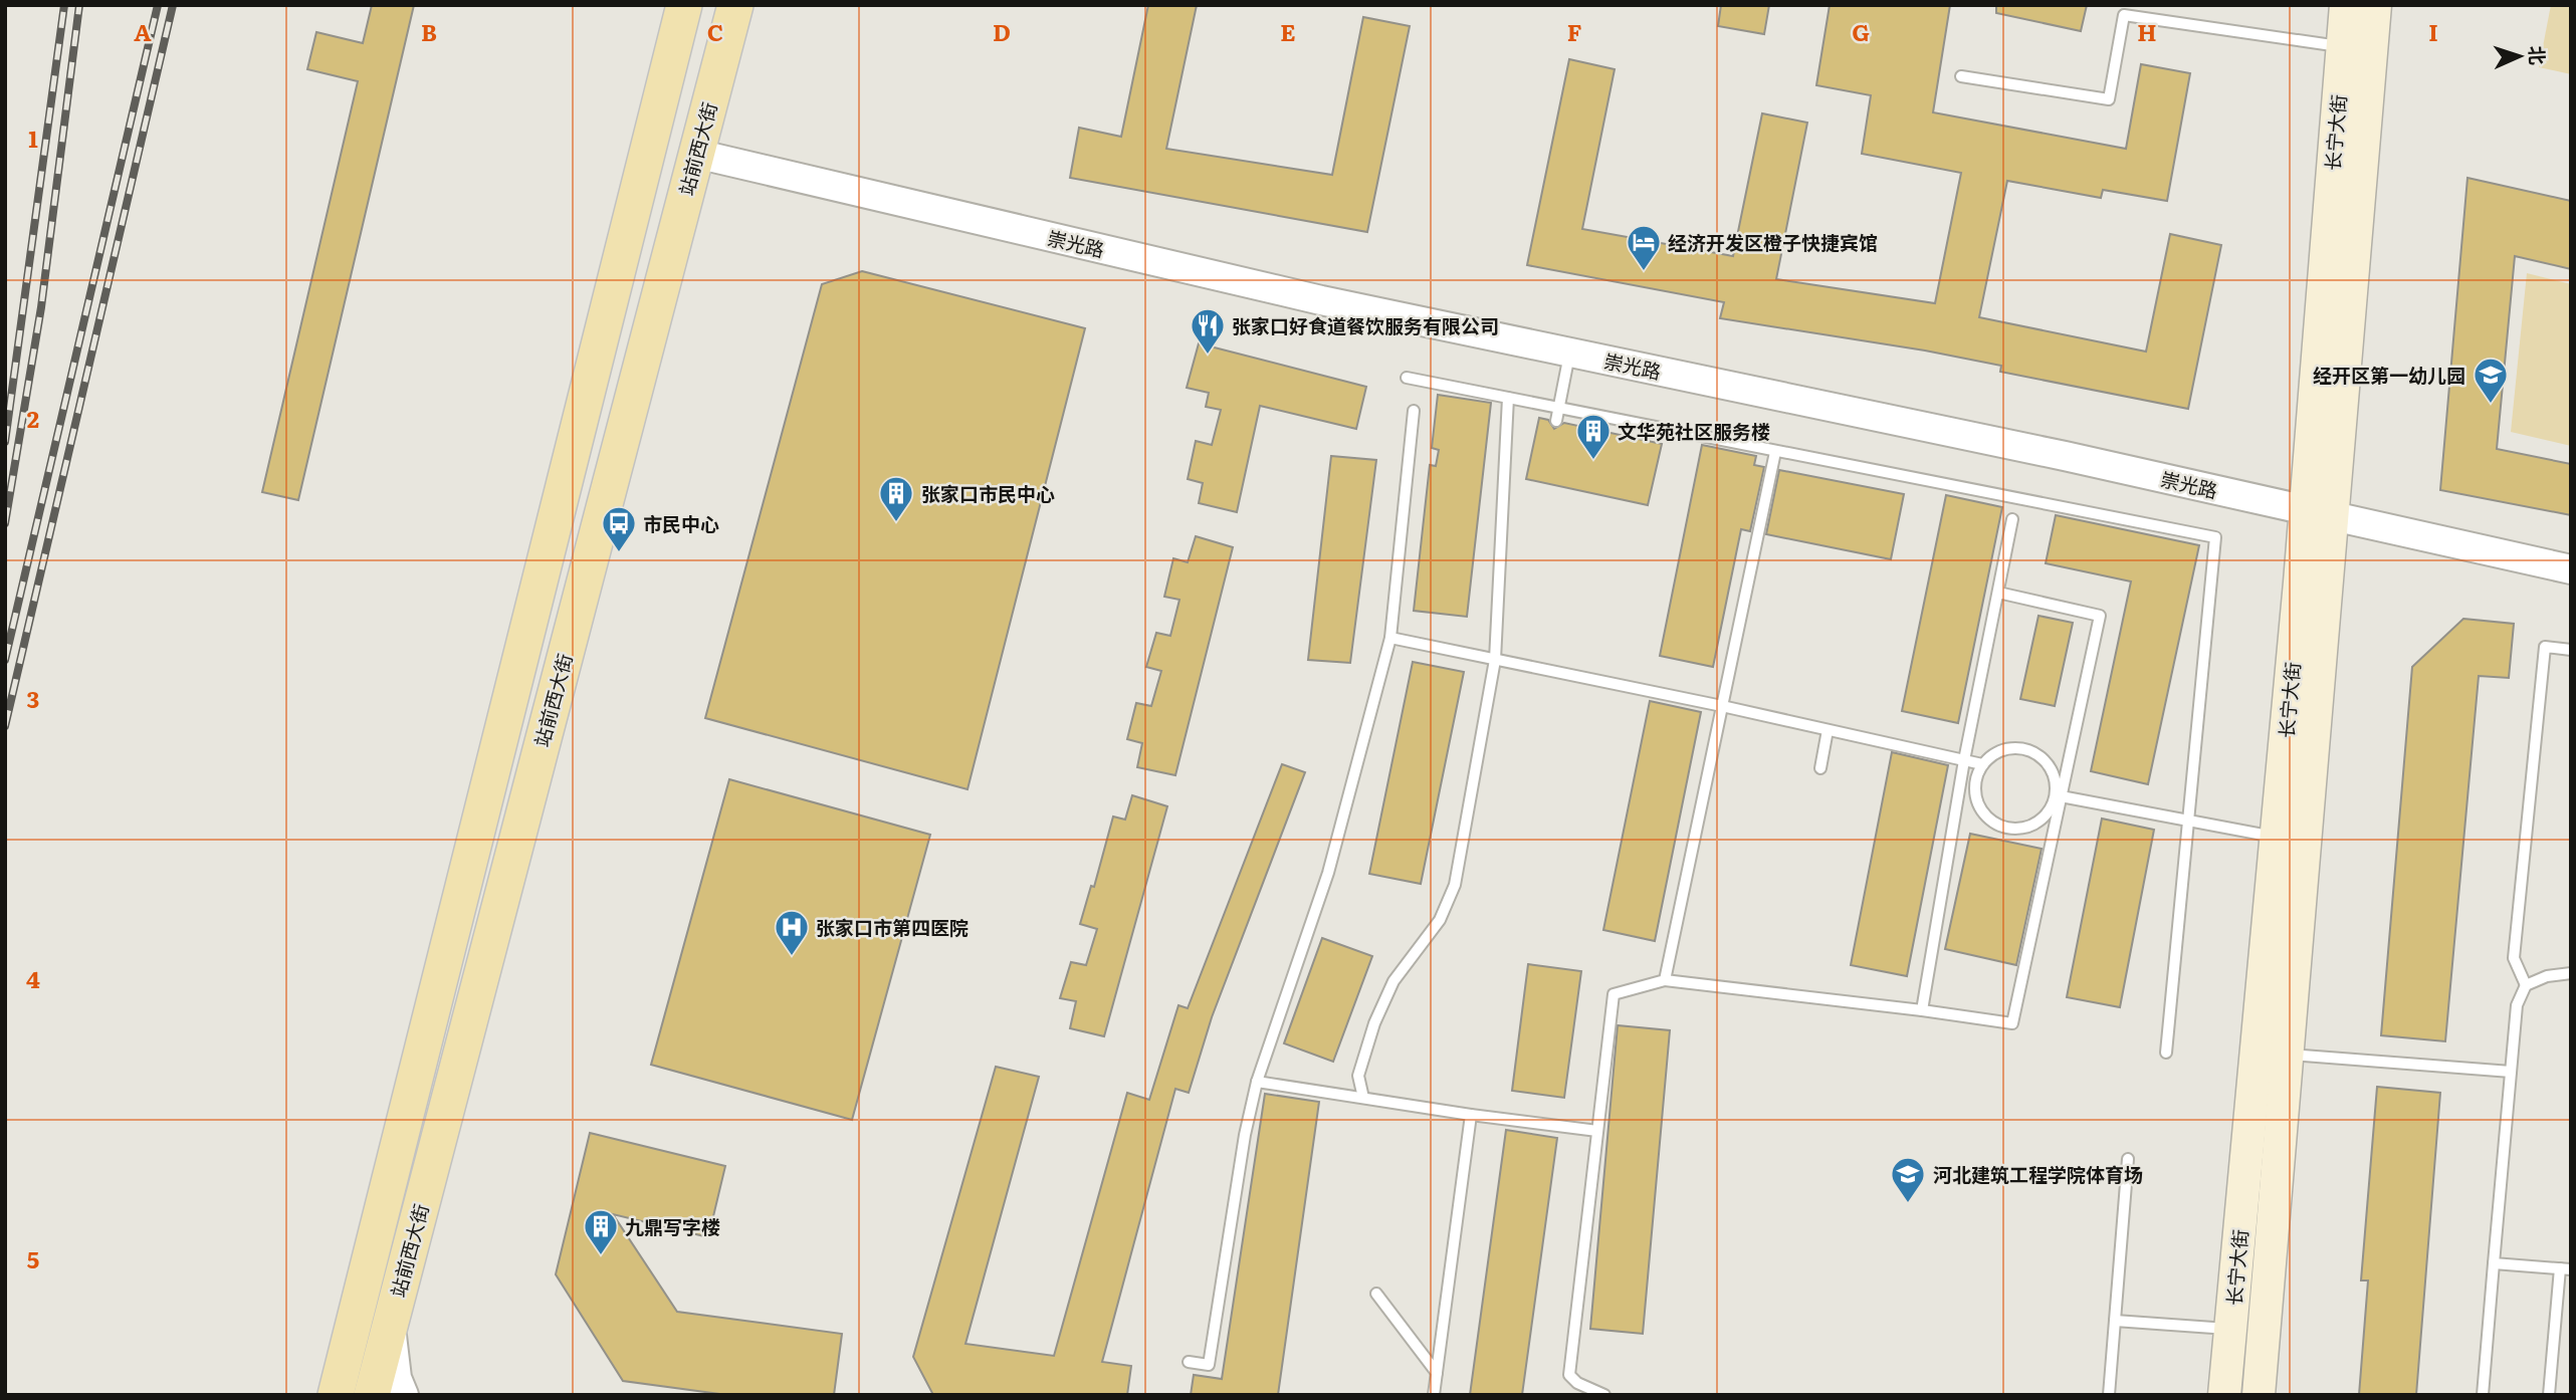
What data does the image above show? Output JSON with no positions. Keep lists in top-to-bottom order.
{
  "streets": {
    "main road": ["长宁大街", "站前西大街"],
    "street": ["崇光路"]
  },
  "crossings": [
    ["长宁大街", "崇光路"],
    ["站前西大街", "崇光路"]
  ],
  "places": {
    "hotel": ["经济开发区橙子快捷宾馆"],
    "restaurant": ["张家口好食道餐饮服务有限公司"],
    "school or university": ["经开区第一幼儿园", "河北建筑工程学院体育场"],
    "building": ["文华苑社区服务楼", "张家口市民中心", "九鼎写字楼"],
    "bus stop": ["市民中心"],
    "hospital": ["张家口市第四医院"]
  },
  "north": "right",
  "grid": {
    "columns": [
      "A",
      "B",
      "C",
      "D",
      "E",
      "F",
      "G",
      "H",
      "I"
    ],
    "rows": [
      "1",
      "2",
      "3",
      "4",
      "5"
    ]
  }
}
